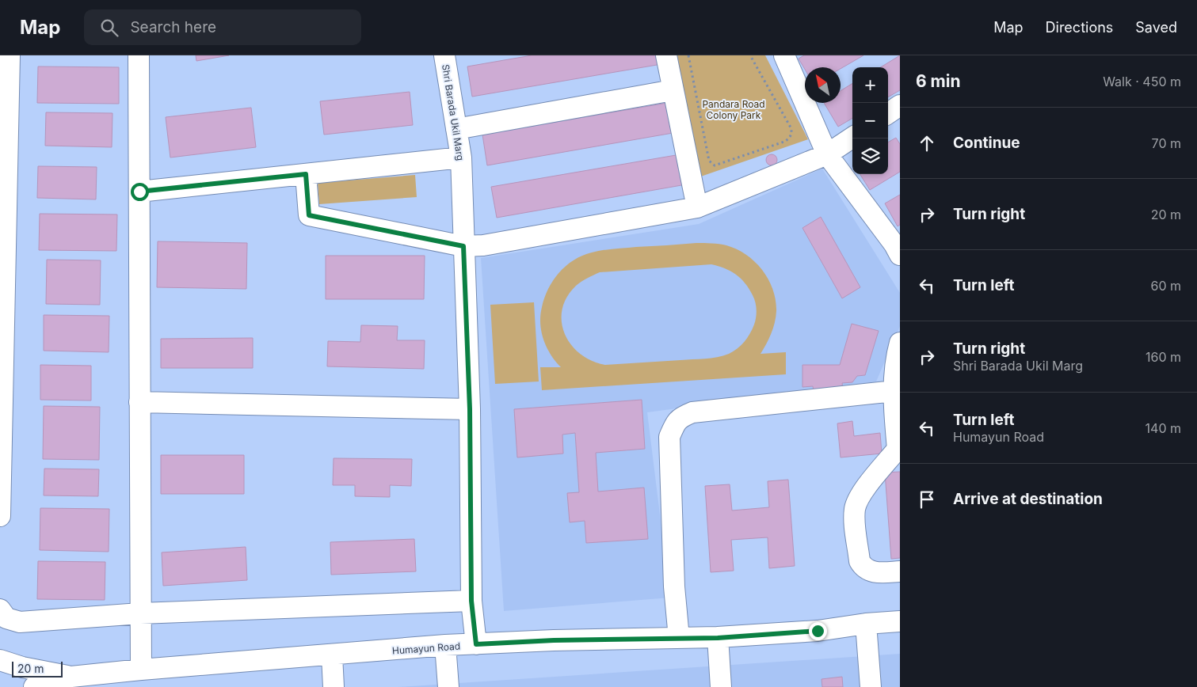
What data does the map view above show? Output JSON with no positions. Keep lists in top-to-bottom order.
{
  "streets": {
    "street": ["Shri Barada Ukil Marg", "Humayun Road"]
  },
  "crossings": [
    ["Shri Barada Ukil Marg", "Humayun Road"]
  ],
  "parks": ["Pandara Road Colony Park"],
  "scale_bar": "20 m",
  "north": "top left",
  "page": {
    "header": "Map",
    "search": "Search here",
    "nav": ["Map", "Directions", "Saved"],
    "heading": ["6 min", "Walk · 450 m"],
    "map_buttons": ["+", "−"],
    "list": [
      ["Continue", "70 m"],
      ["Turn right", "20 m"],
      ["Turn left", "60 m"],
      ["Turn right", "Shri Barada Ukil Marg", "160 m"],
      ["Turn left", "Humayun Road", "140 m"],
      "Arrive at destination"
    ],
    "scale": "20 m"
  }
}
